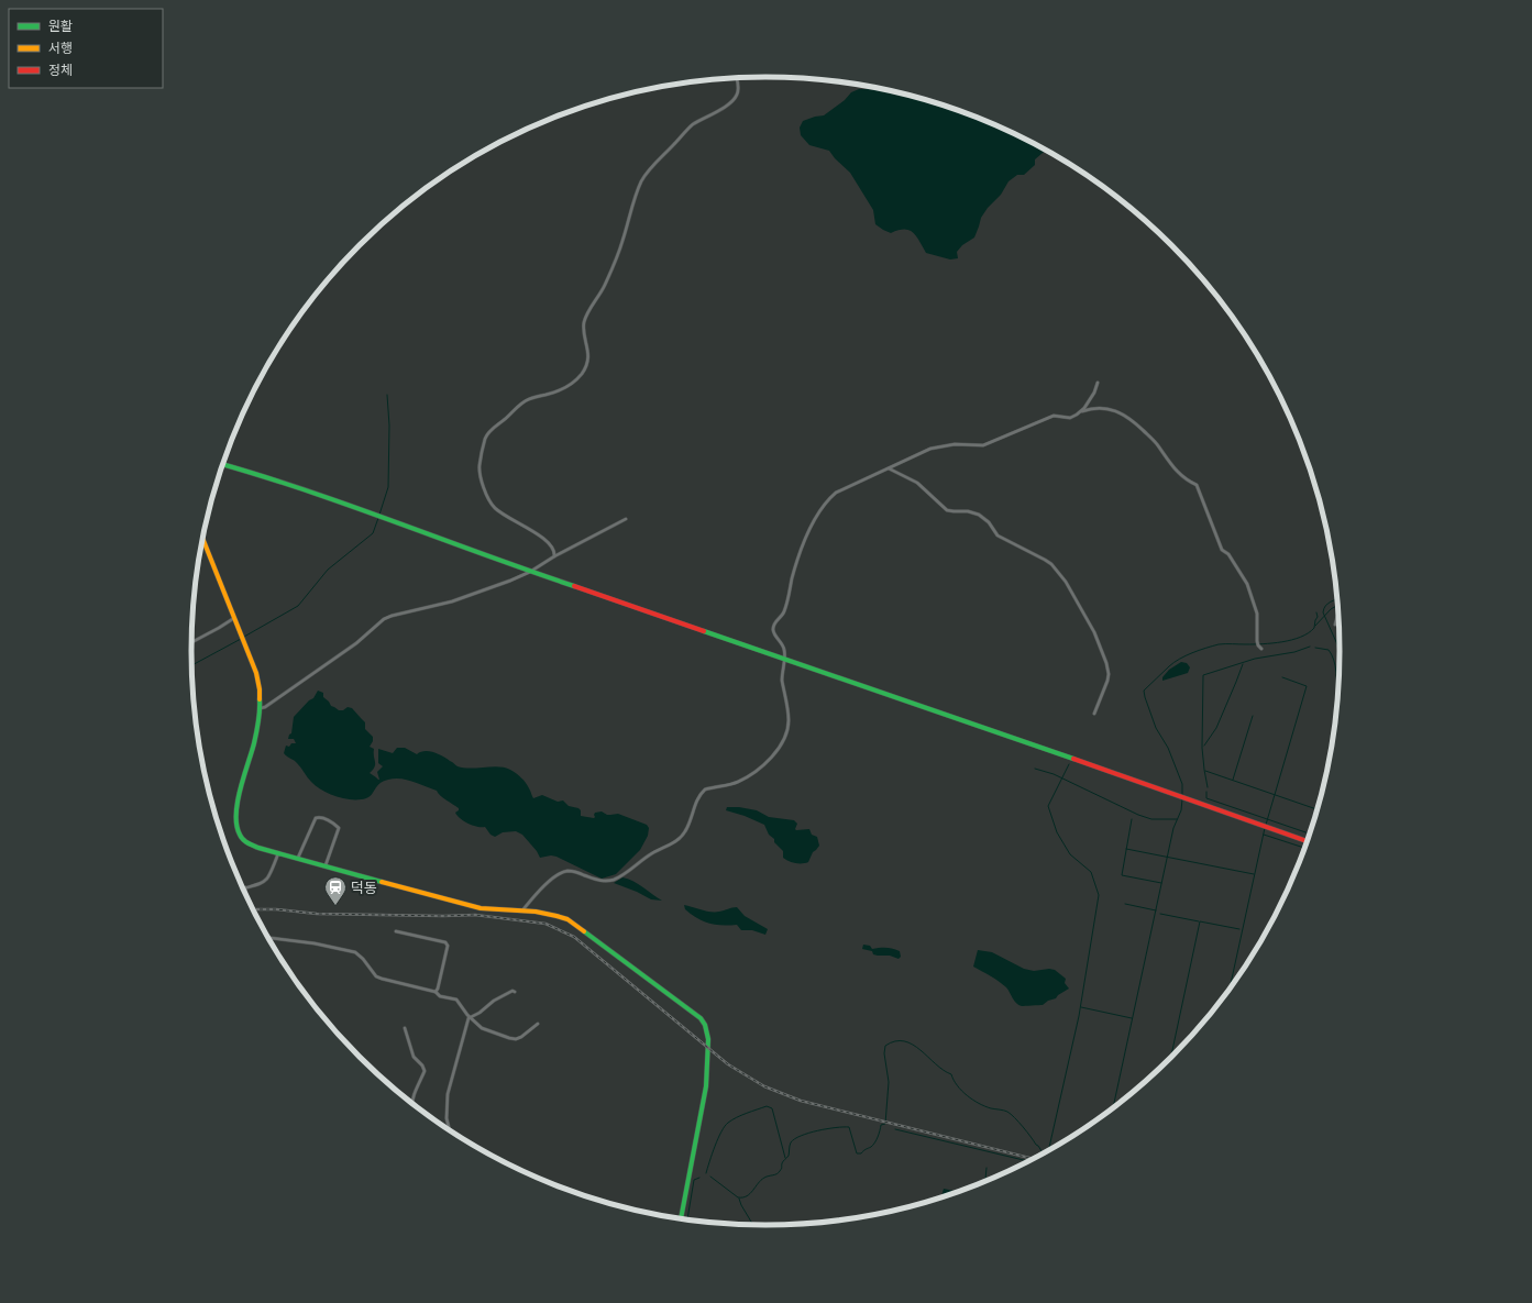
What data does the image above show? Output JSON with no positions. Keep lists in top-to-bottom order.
{
  "places": {
    "station": ["덕동"]
  },
  "legend": ["원활", "서행", "정체"]
}
